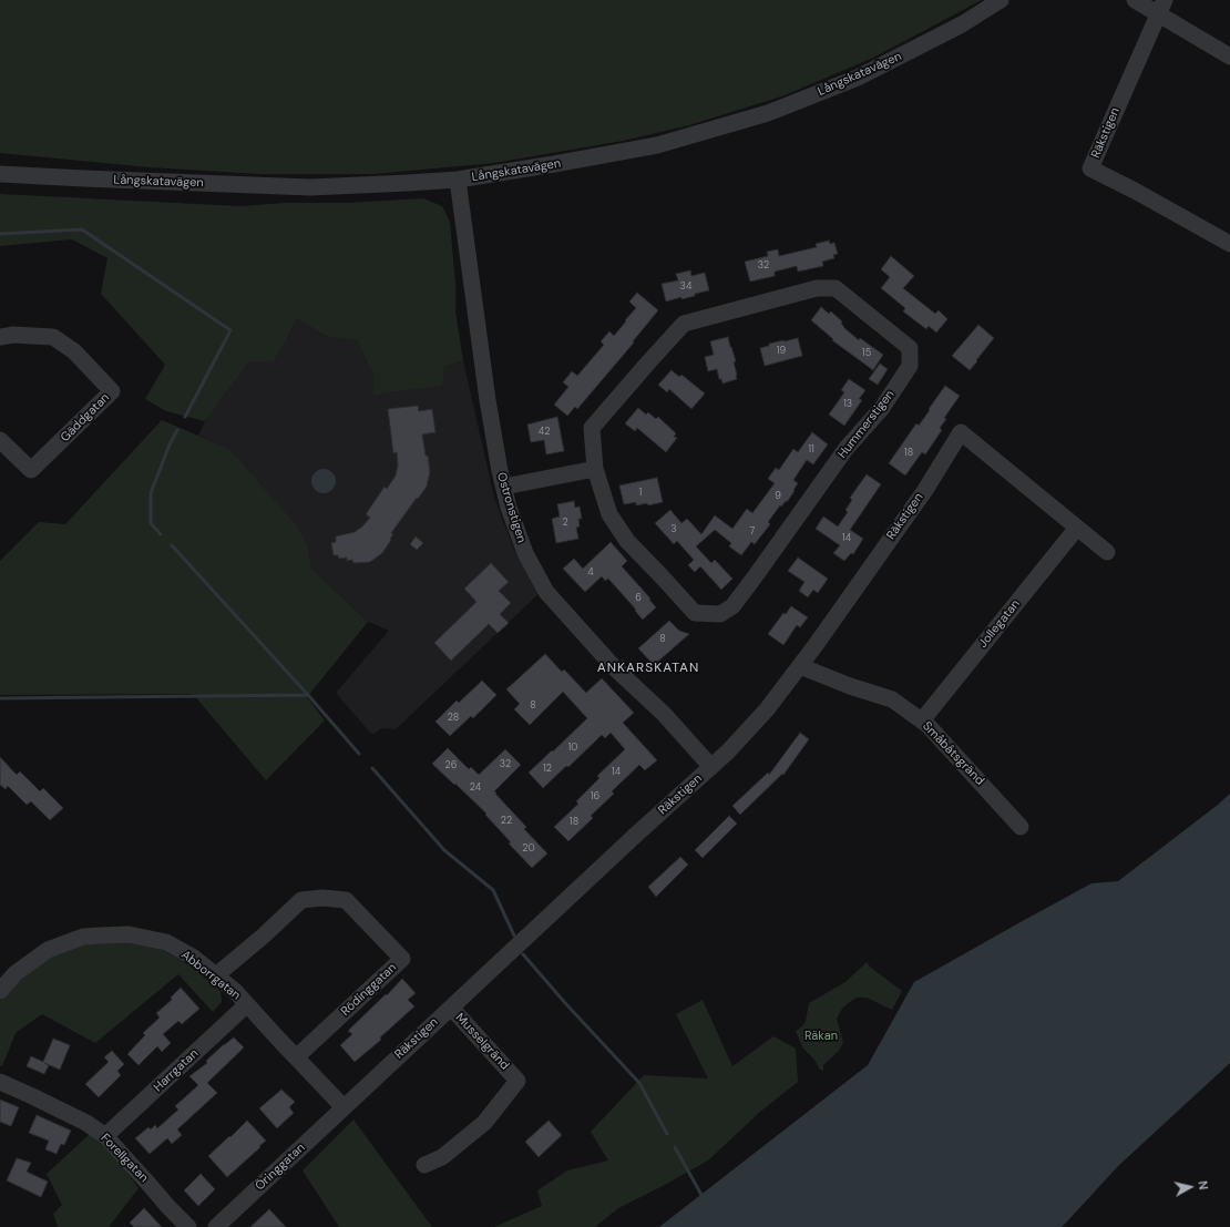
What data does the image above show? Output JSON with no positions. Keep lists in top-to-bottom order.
{
  "streets": {
    "street": [
      "Långskatavägen",
      "Räkstigen",
      "Gäddgatan",
      "Hummerstigen",
      "Ostronstigen",
      "Jollegatan",
      "Småbåtsgränd",
      "Abborrgatan",
      "Rödinggatan",
      "Musselgränd",
      "Harrgatan",
      "Forellgatan",
      "Öringgatan"
    ]
  },
  "crossings": [
    ["Långskatavägen", "Ostronstigen"],
    ["Räkstigen", "Ostronstigen"],
    ["Räkstigen", "Jollegatan"],
    ["Räkstigen", "Småbåtsgränd"],
    ["Räkstigen", "Abborrgatan"],
    ["Räkstigen", "Musselgränd"],
    ["Räkstigen", "Öringgatan"],
    ["Jollegatan", "Småbåtsgränd"],
    ["Abborrgatan", "Rödinggatan"],
    ["Abborrgatan", "Harrgatan"],
    ["Abborrgatan", "Öringgatan"],
    ["Harrgatan", "Forellgatan"]
  ],
  "districts": ["ANKARSKATAN"],
  "parks": ["Räkan"],
  "house_numbers": [
    "32",
    "34",
    "19",
    "15",
    "13",
    "42",
    "11",
    "18",
    "1",
    "9",
    "2",
    "3",
    "7",
    "14",
    "4",
    "6",
    "8",
    "8",
    "28",
    "10",
    "32",
    "26",
    "12",
    "14",
    "24",
    "16",
    "22",
    "18",
    "20"
  ],
  "north": "right"
}
